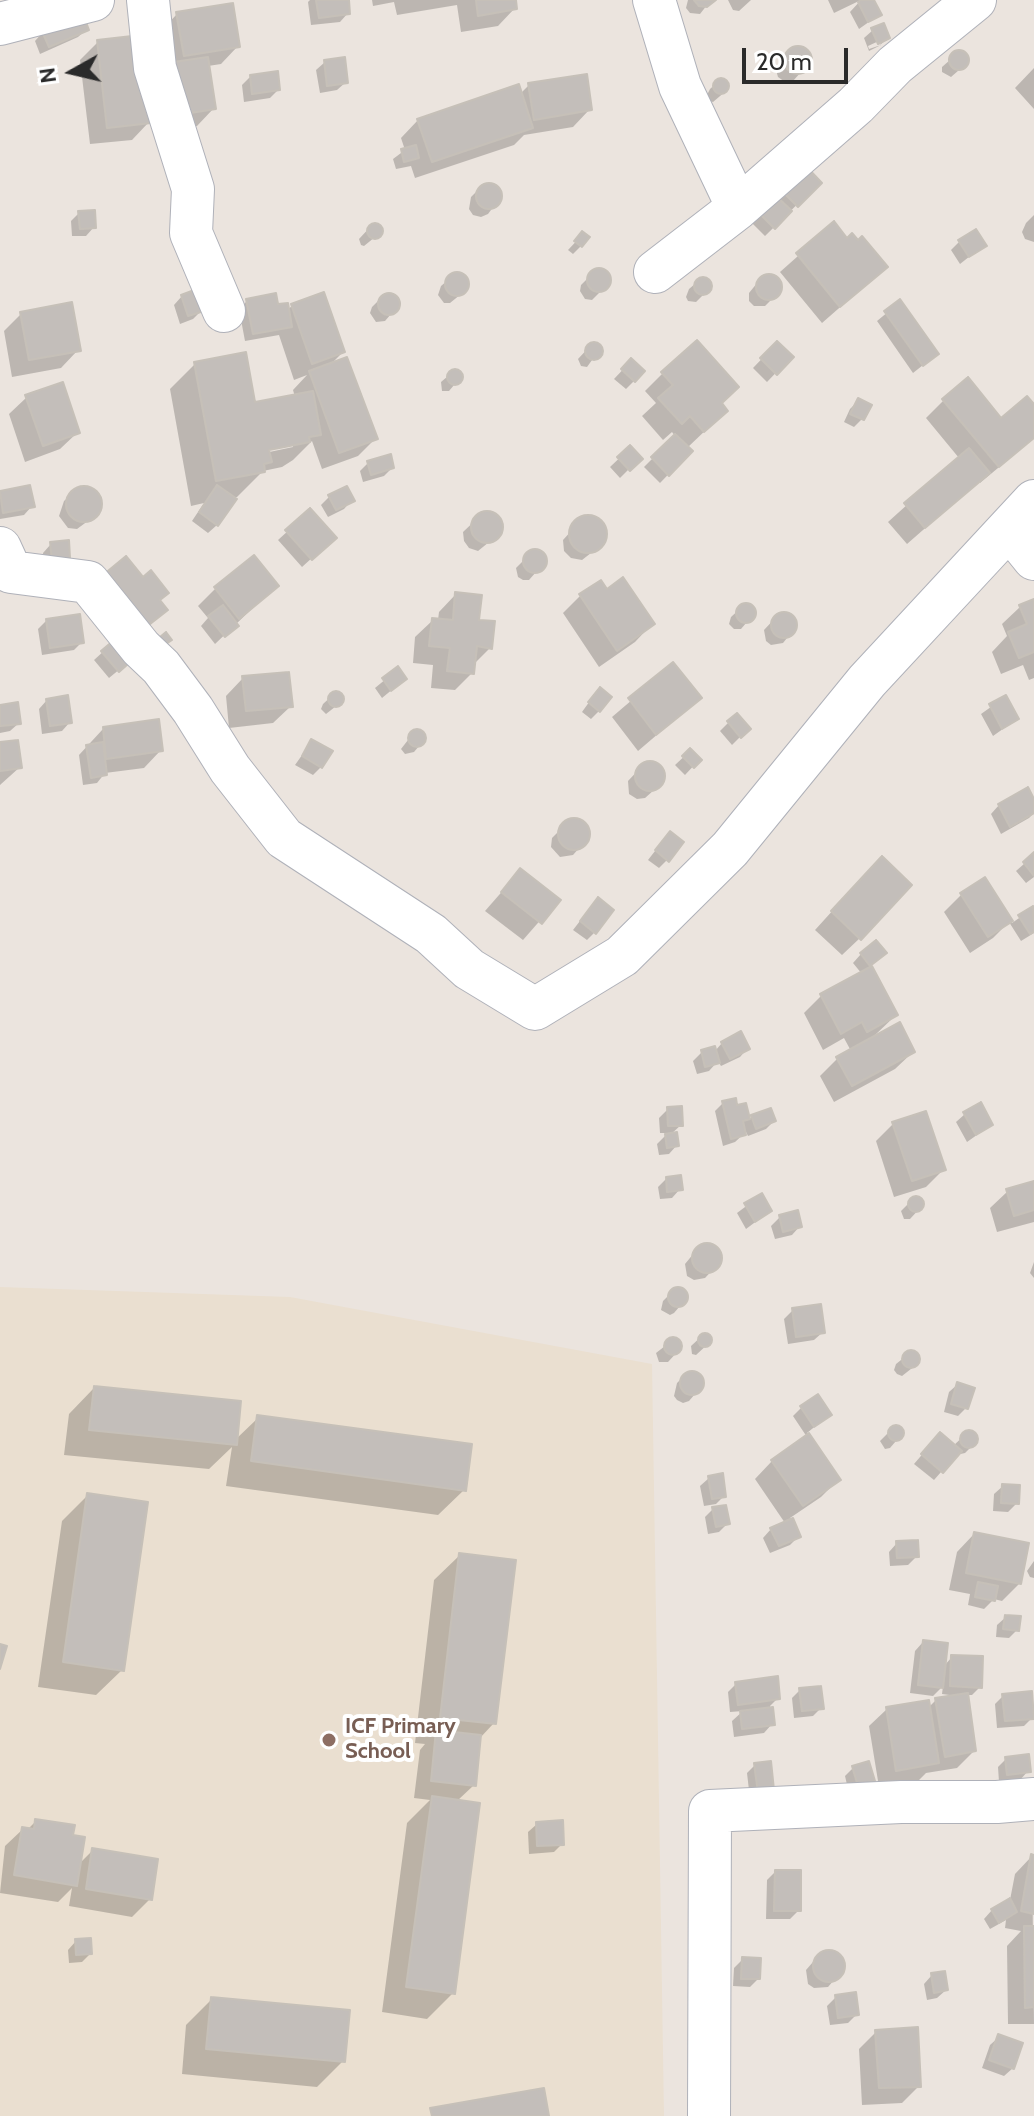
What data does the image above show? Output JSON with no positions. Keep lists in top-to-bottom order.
{
  "places": ["ICF Primary School"],
  "scale_bar": "20 m",
  "north": "left"
}
